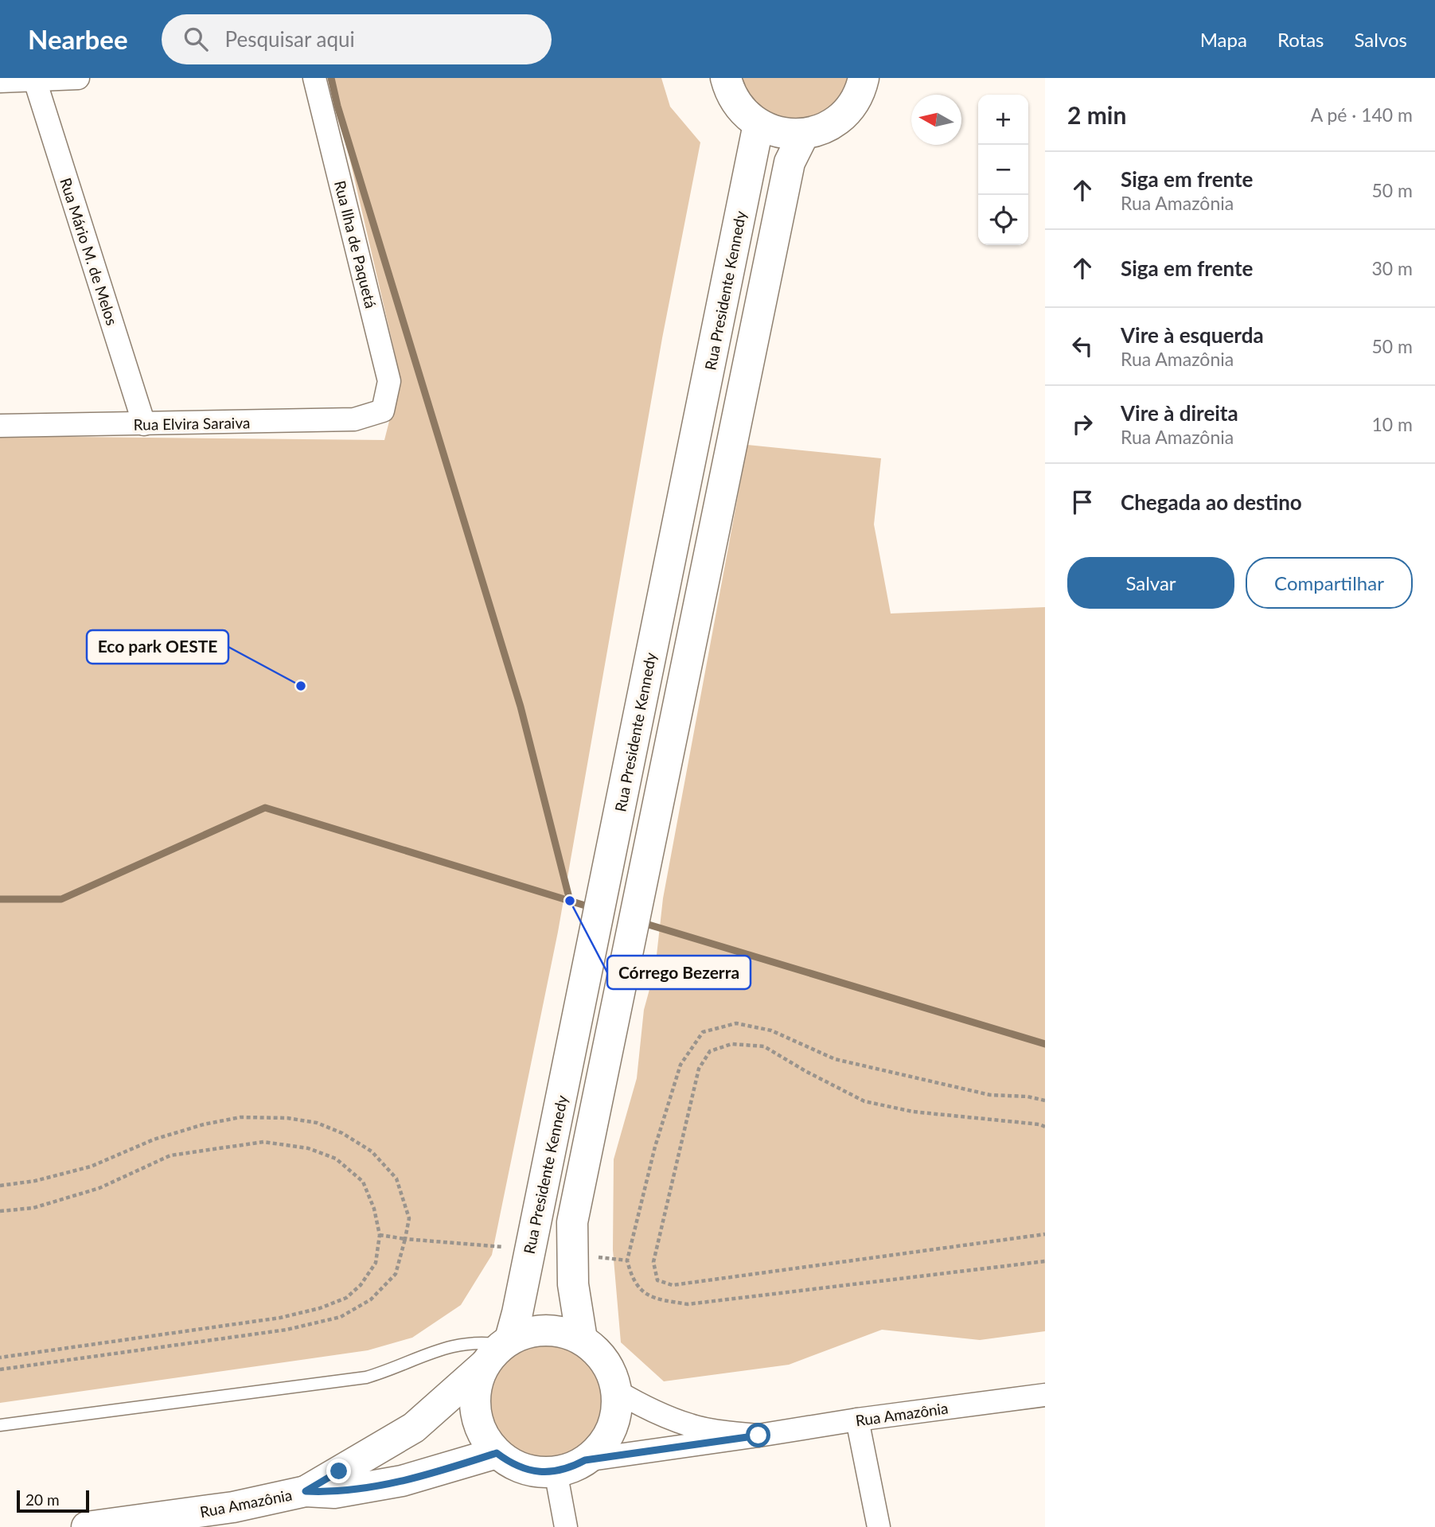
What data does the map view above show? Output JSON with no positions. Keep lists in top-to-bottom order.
{
  "streets": {
    "main road": ["Rua Presidente Kennedy", "Rua Amazônia"],
    "street": ["Rua Ilha de Paquetá", "Rua Mário M. de Melos", "Rua Elvira Saraiva"]
  },
  "crossings": [
    ["Rua Ilha de Paquetá", "Rua Elvira Saraiva"],
    ["Rua Mário M. de Melos", "Rua Elvira Saraiva"],
    ["Rua Presidente Kennedy", "Rua Amazônia"]
  ],
  "places": ["Eco park OESTE", "Córrego Bezerra"],
  "scale_bar": "20 m",
  "north": "left",
  "page": {
    "header": "Nearbee",
    "search": "Pesquisar aqui",
    "nav": ["Mapa", "Rotas", "Salvos"],
    "heading": ["2 min", "A pé · 140 m"],
    "map_buttons": ["+", "−"],
    "list": [
      ["Siga em frente", "Rua Amazônia", "50 m"],
      ["Siga em frente", "30 m"],
      ["Vire à esquerda", "Rua Amazônia", "50 m"],
      ["Vire à direita", "Rua Amazônia", "10 m"],
      "Chegada ao destino"
    ],
    "buttons": ["Salvar", "Compartilhar"],
    "scale": "20 m"
  }
}
